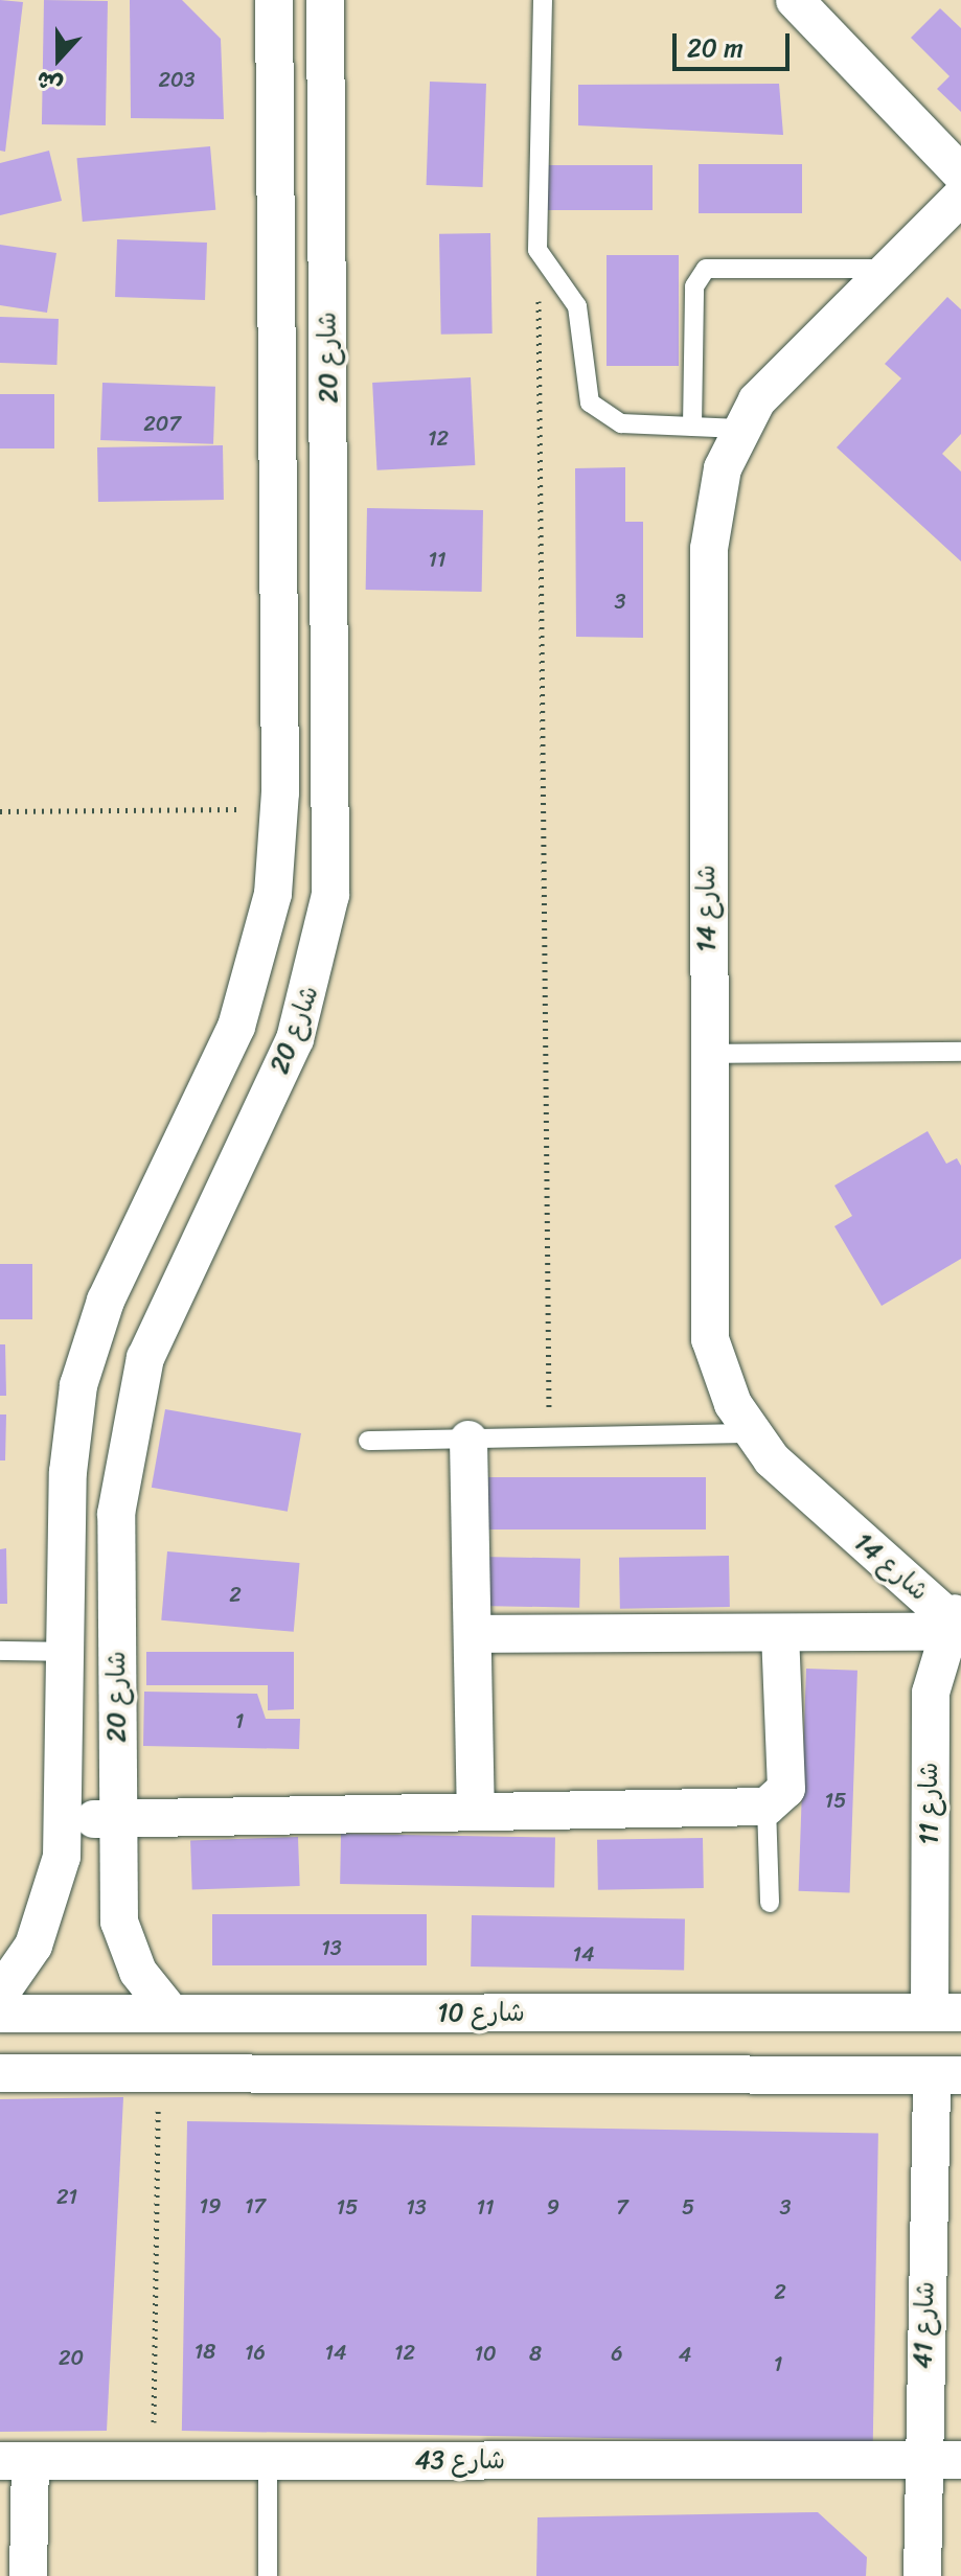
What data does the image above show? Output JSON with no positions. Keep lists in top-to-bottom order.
{
  "streets": {
    "street": [
      "شارع 20",
      "شارع 14",
      "شارع 11",
      "شارع 10",
      "شارع 41",
      "شارع 43"
    ]
  },
  "crossings": [
    ["شارع 20", "شارع 10"],
    ["شارع 14", "شارع 11"],
    ["شارع 11", "شارع 10"],
    ["شارع 41", "شارع 43"]
  ],
  "house_numbers": [
    "203",
    "207",
    "12",
    "11",
    "3",
    "2",
    "1",
    "15",
    "13",
    "14",
    "21",
    "19",
    "17",
    "15",
    "13",
    "11",
    "9",
    "7",
    "5",
    "3",
    "2",
    "18",
    "16",
    "14",
    "12",
    "10",
    "8",
    "6",
    "4",
    "20",
    "1"
  ],
  "scale_bar": "20 m",
  "north": "bottom"
}
